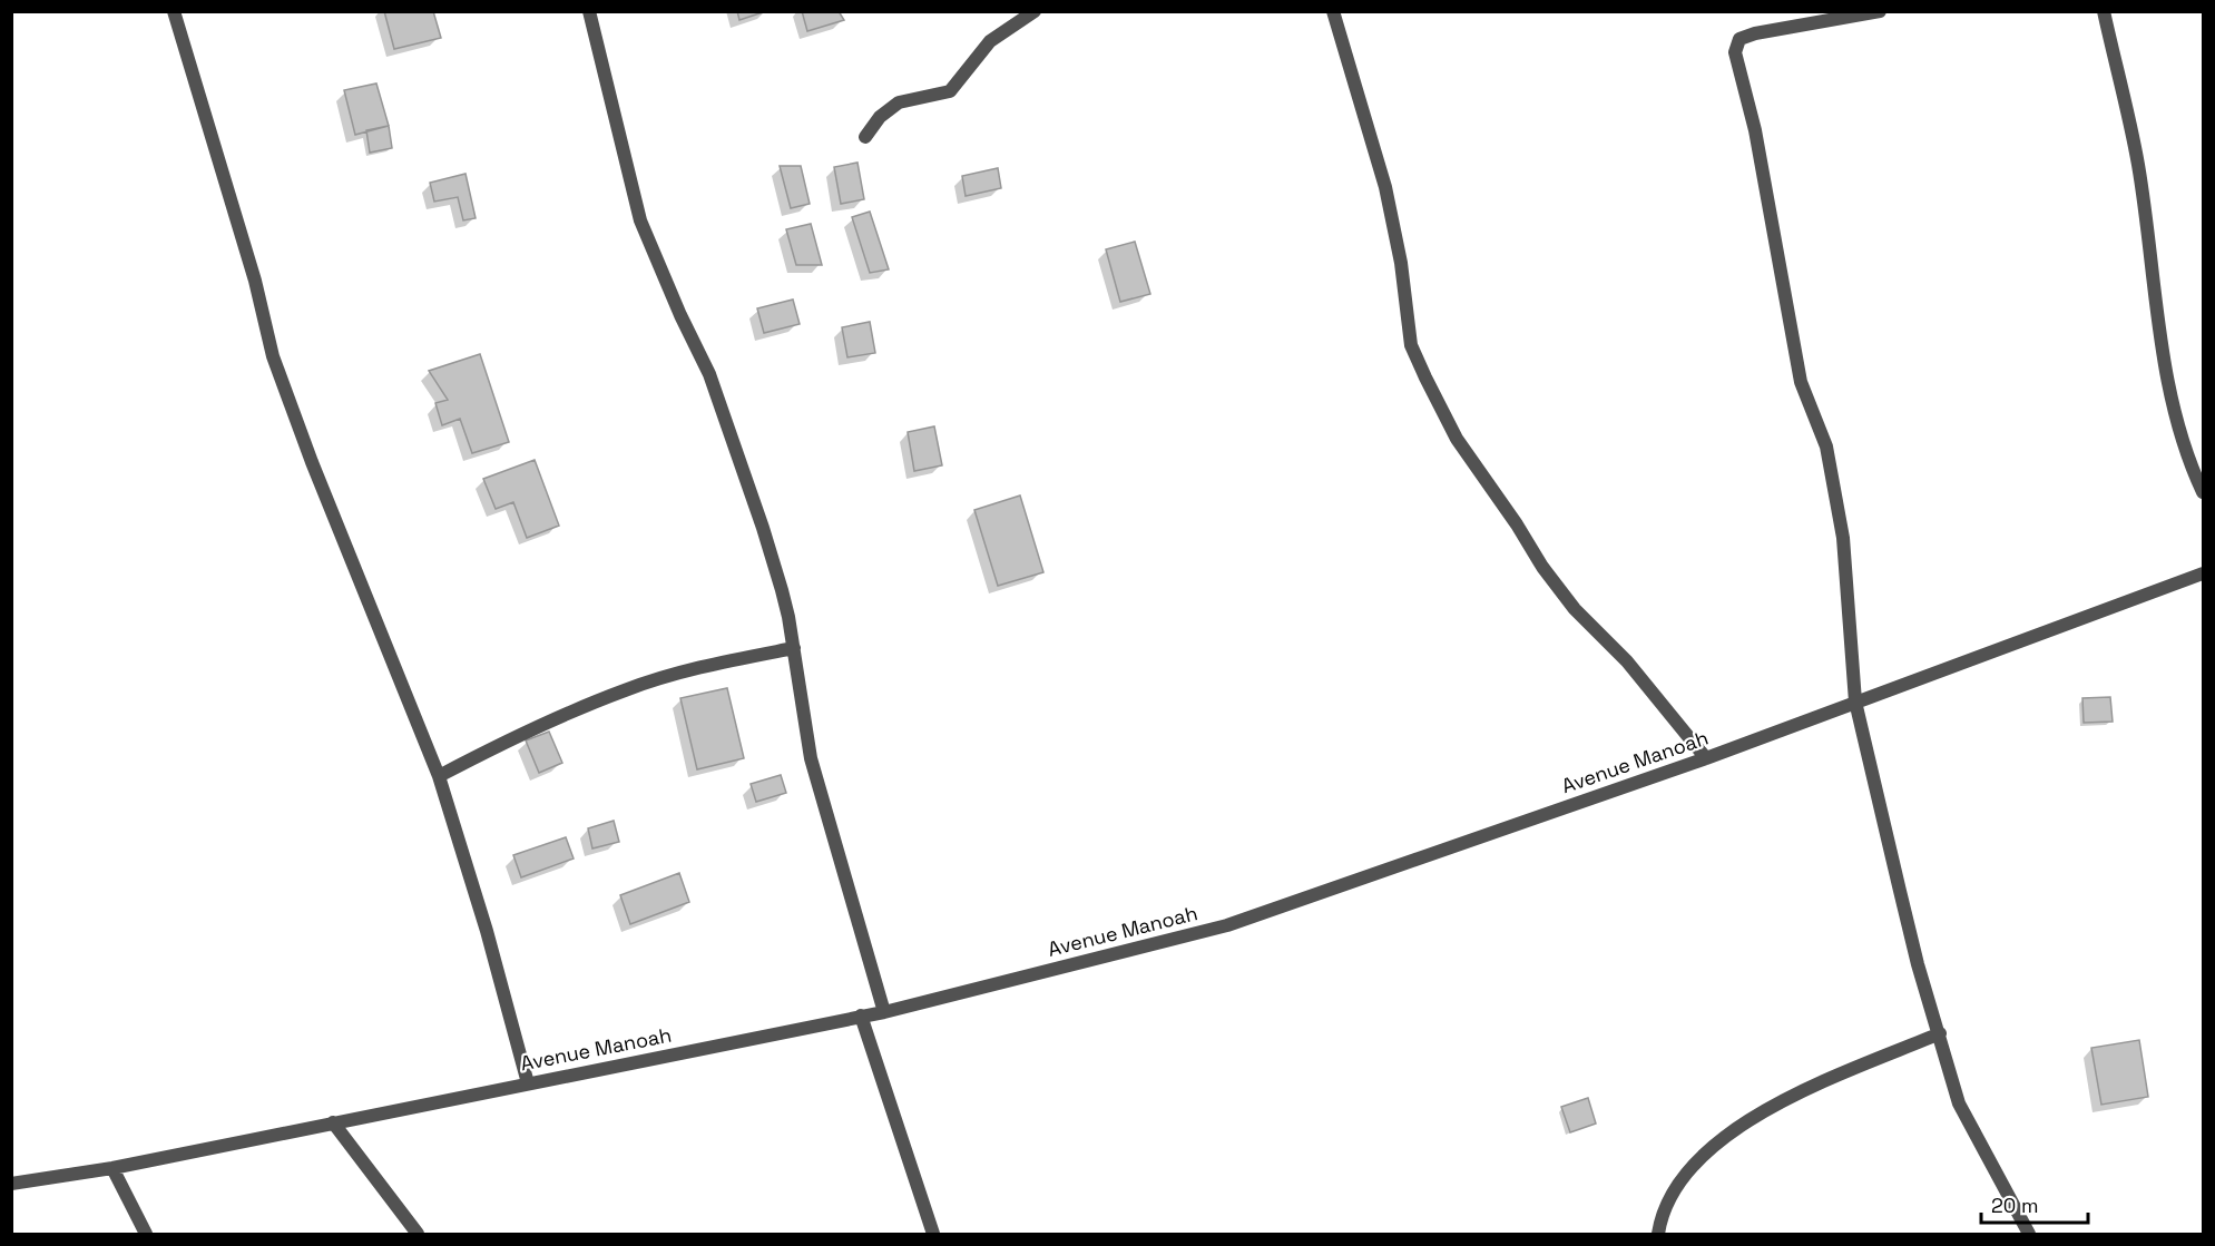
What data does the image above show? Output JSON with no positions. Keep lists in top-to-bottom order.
{
  "streets": {
    "street": ["Avenue Manoah"]
  },
  "scale_bar": "20 m"
}
